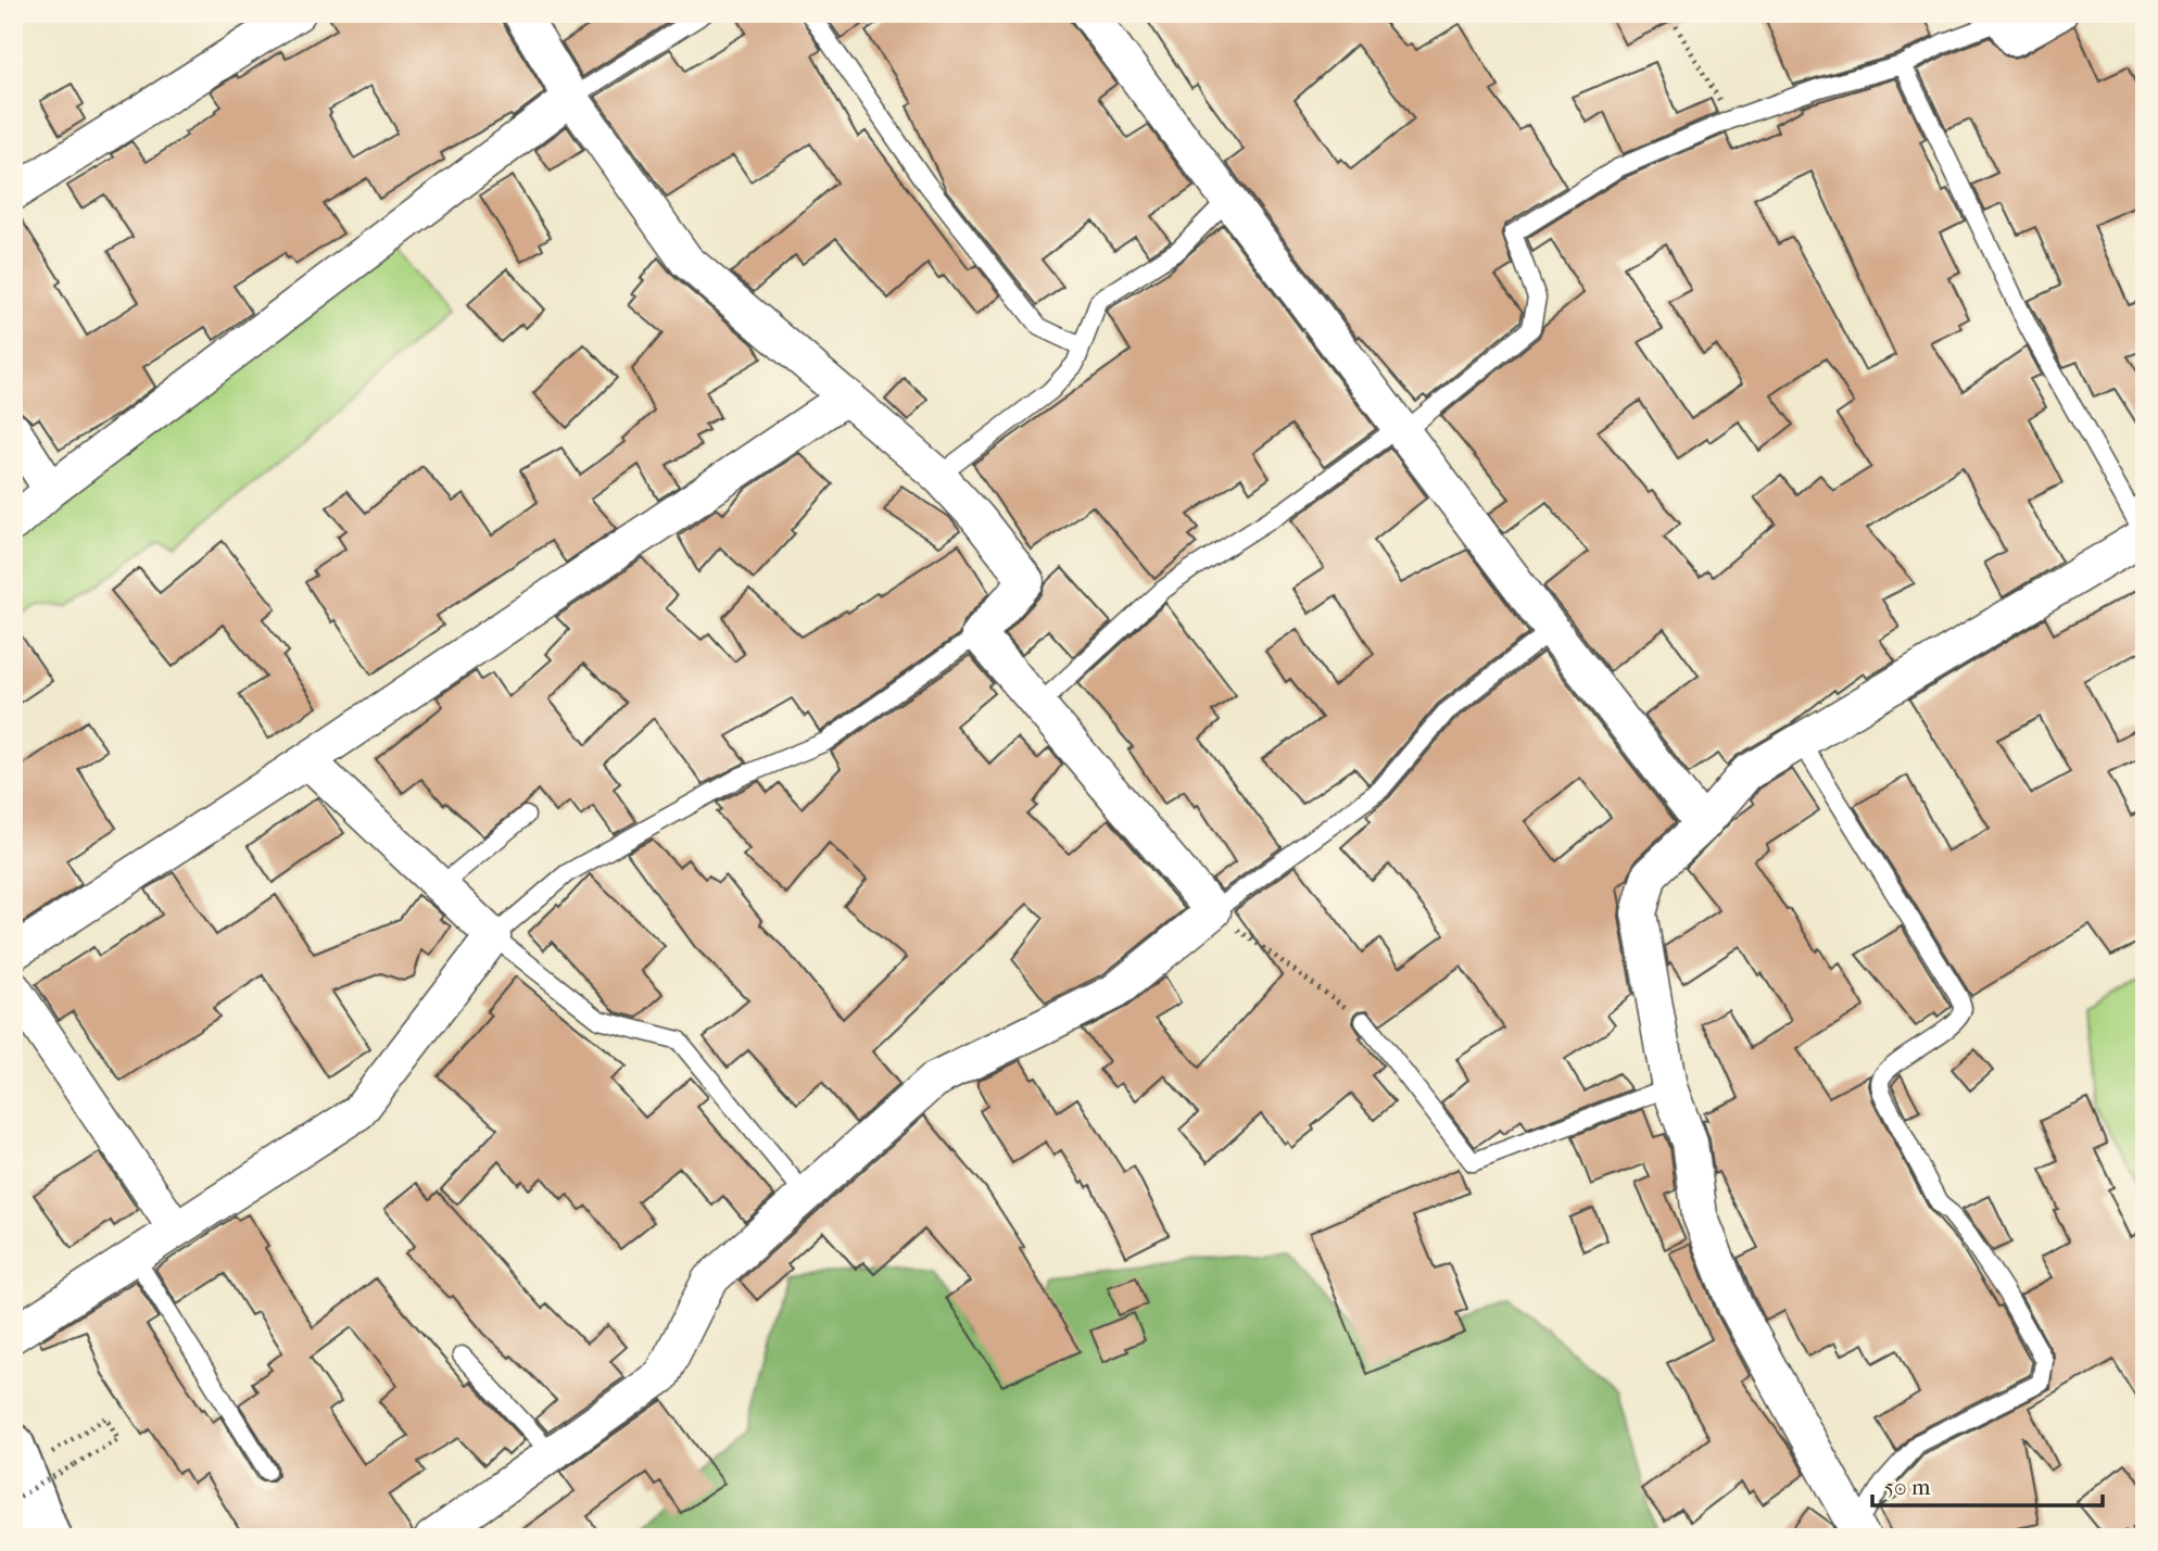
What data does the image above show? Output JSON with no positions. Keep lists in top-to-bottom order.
{
  "scale_bar": "50 m"
}
